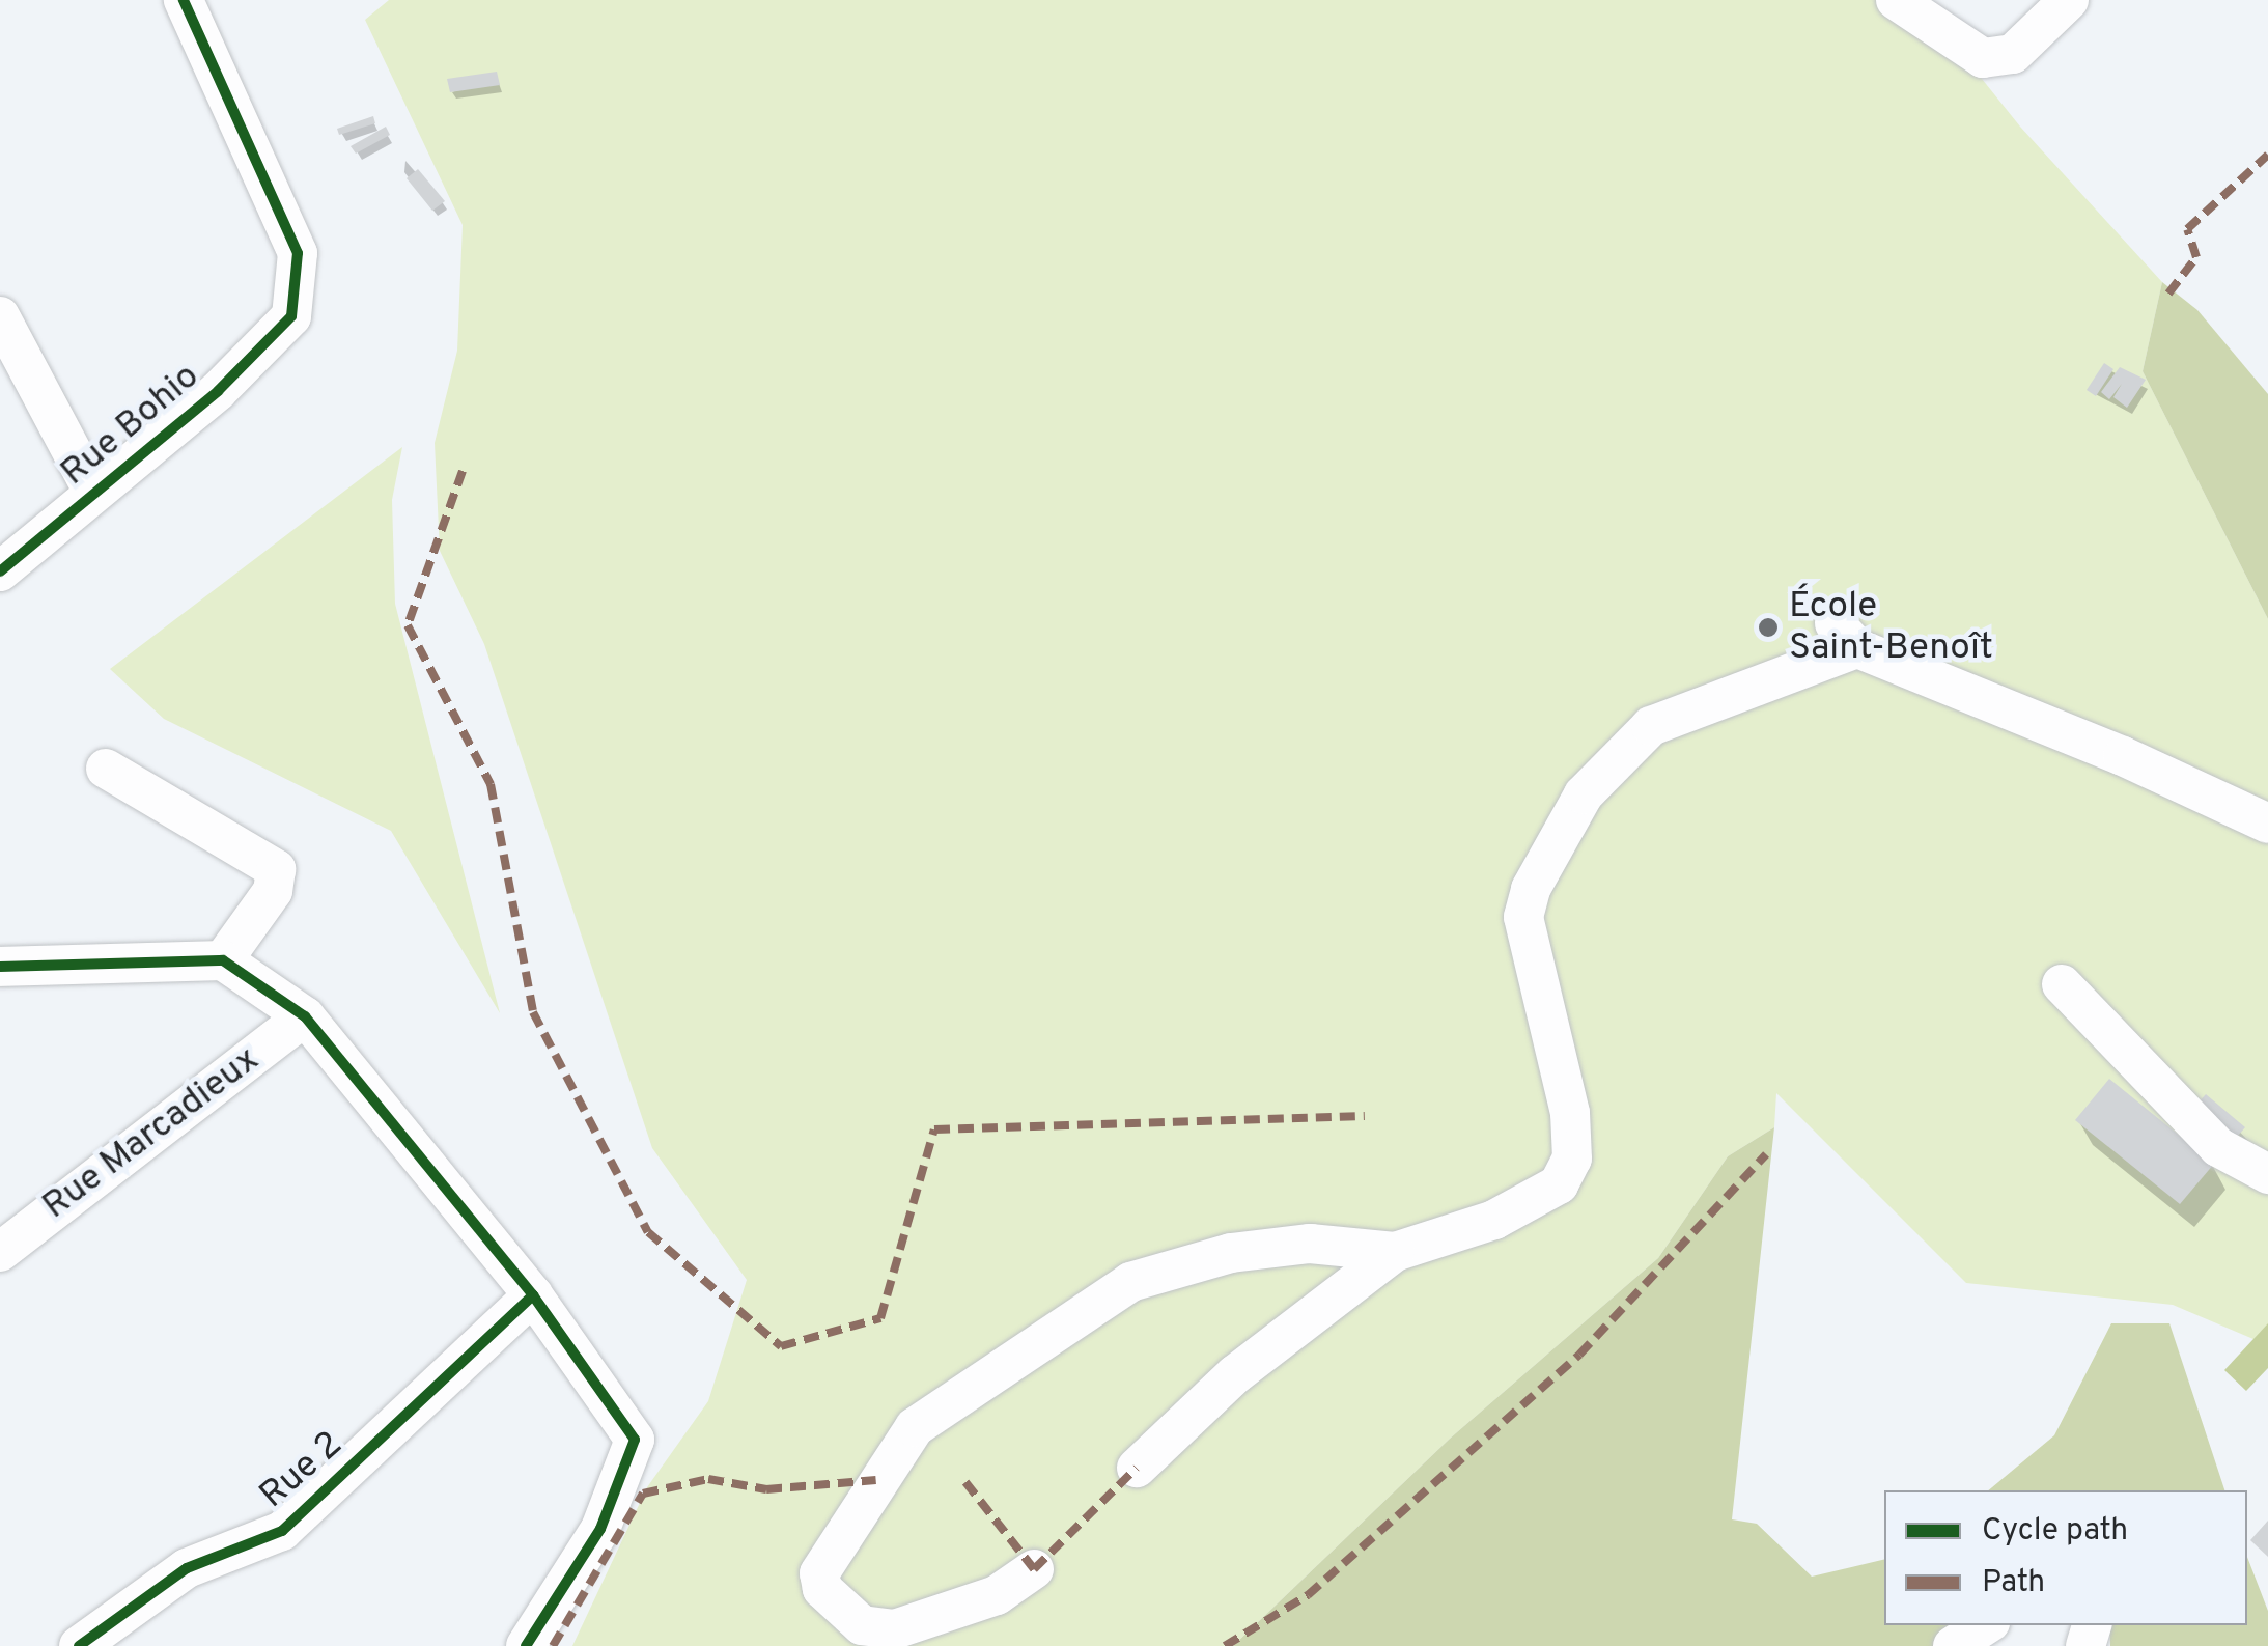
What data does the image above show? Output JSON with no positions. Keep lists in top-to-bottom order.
{
  "streets": {
    "street": ["Rue Bohio", "Rue Marcadieux", "Rue 2"]
  },
  "places": ["École Saint-Benoît"],
  "legend": ["Cycle path", "Path"]
}
